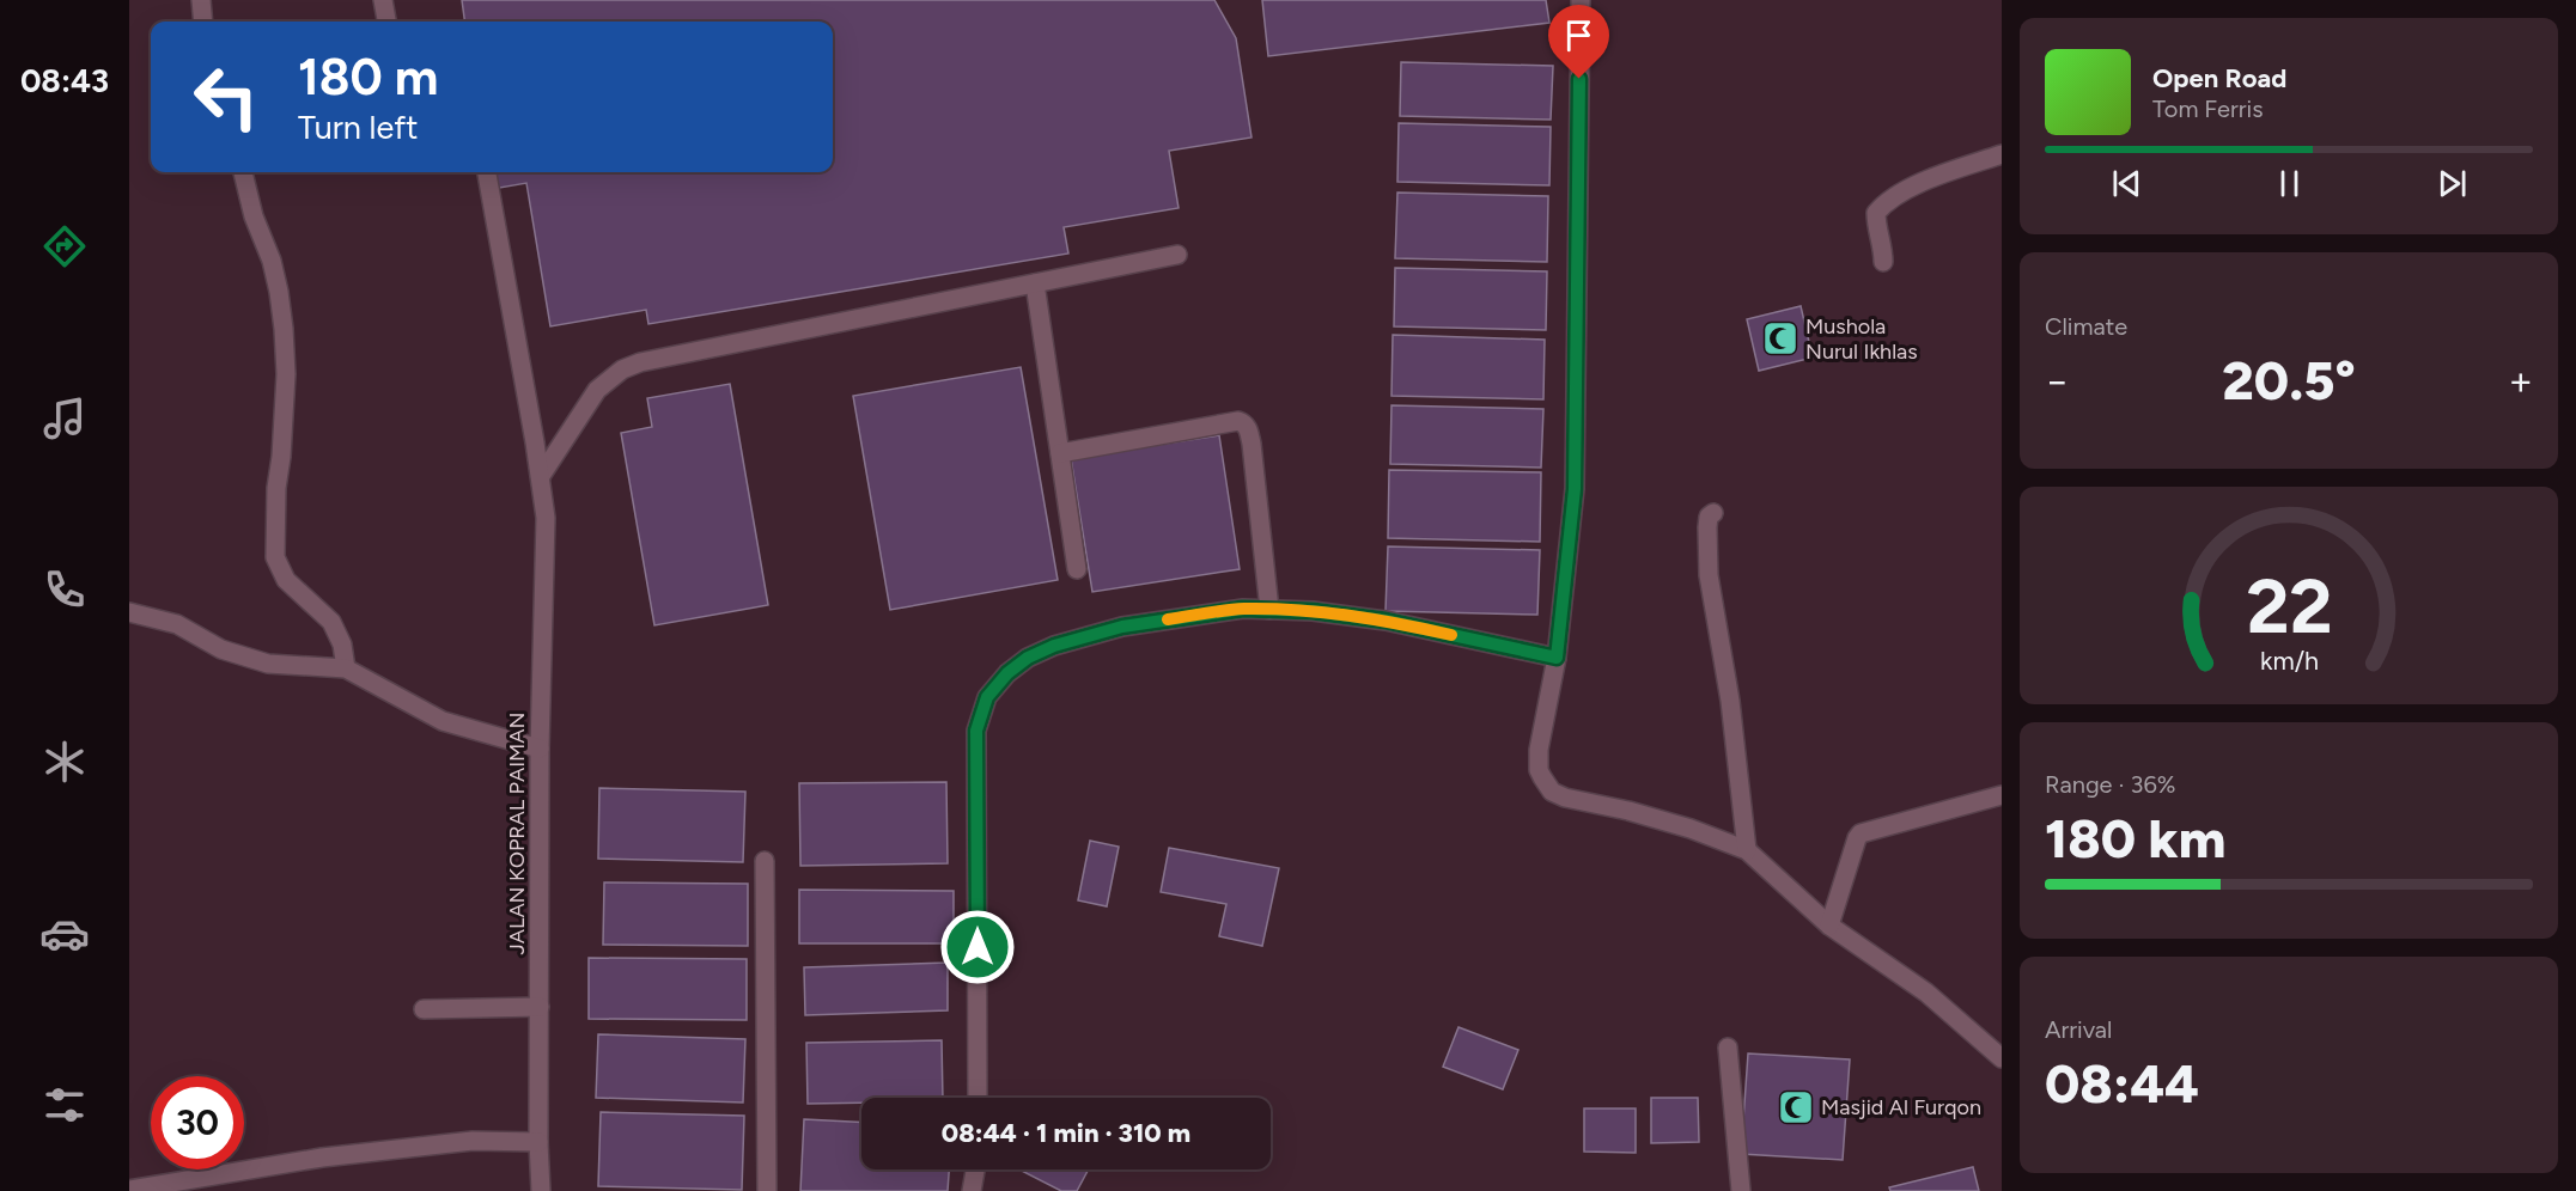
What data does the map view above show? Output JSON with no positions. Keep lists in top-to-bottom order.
{
  "streets": {
    "street": ["JALAN KOPRAL PAIMAN"]
  },
  "places": {
    "mosque": ["Mushola Nurul Ikhlas", "Masjid Al Furqon"]
  },
  "page": {
    "tabs": "08:43",
    "turn": ["180 m", "Turn left"],
    "song": ["Open Road", "Tom Ferris"],
    "tile": [
      "Climate",
      ["Range · 36%", "180 km"],
      ["Arrival", "08:44"]
    ],
    "heat": ["−", "20.5°", "+"],
    "limit": "30",
    "trip": "08:44 · 1 min · 310 m",
    "gauge": ["22", "km/h"]
  }
}
